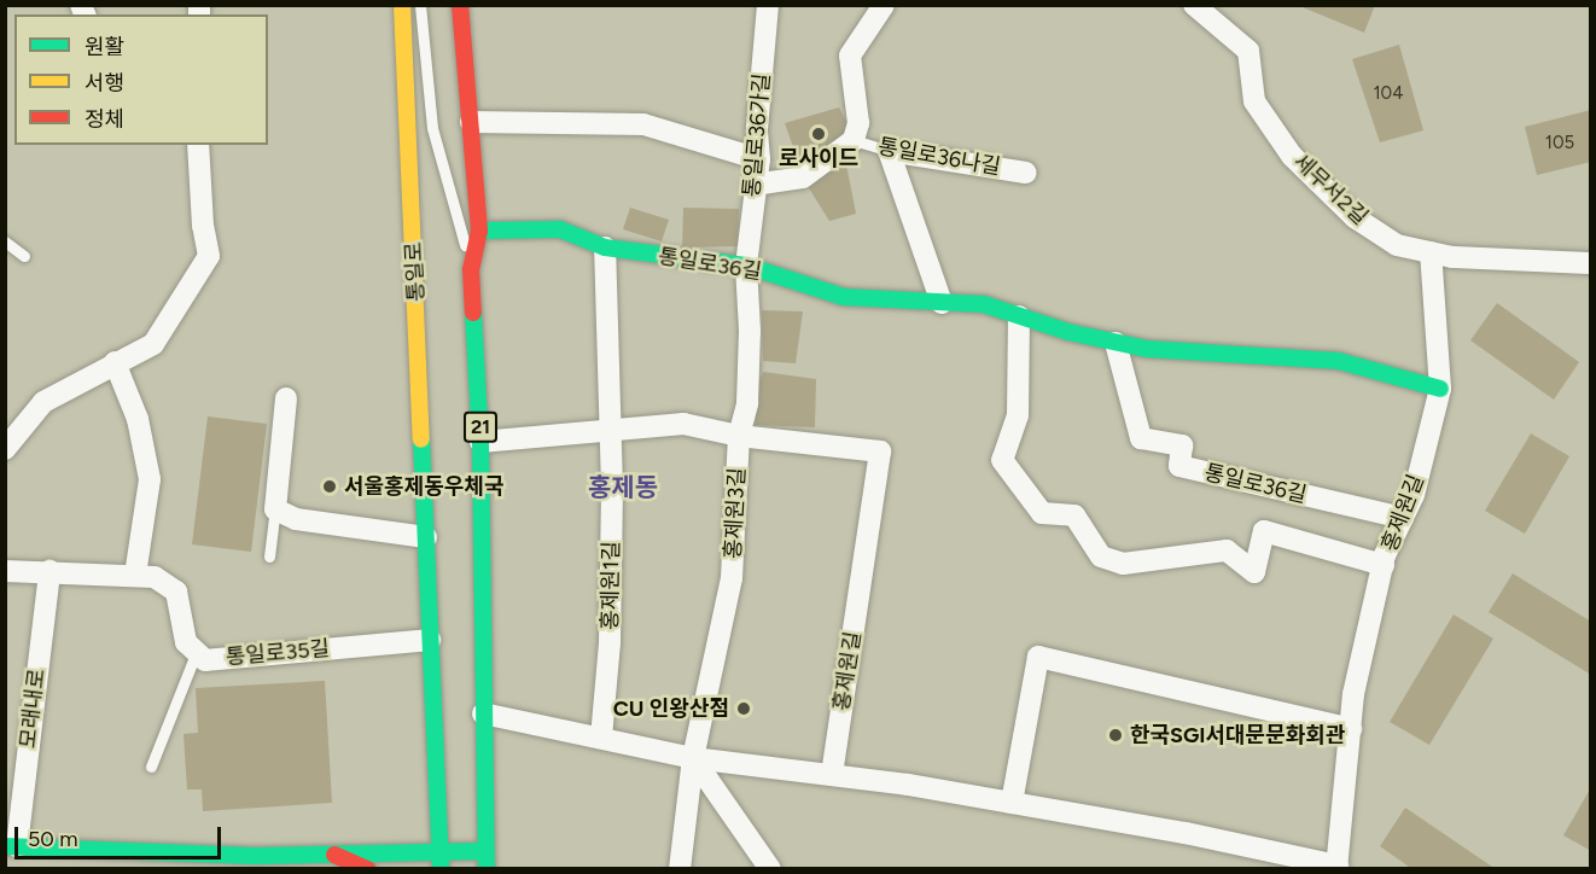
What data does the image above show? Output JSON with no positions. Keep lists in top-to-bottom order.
{
  "streets": {
    "main road": [
      "통일로36길",
      "통일로",
      "21",
      "모래내로"
    ],
    "street": [
      "통일로36가길",
      "통일로36나길",
      "세무서2길",
      "홍제원3길",
      "홍제원길",
      "홍제원1길",
      "통일로35길"
    ]
  },
  "crossings": [
    ["통일로36가길", "통일로36나길"],
    ["통일로36가길", "통일로36길"],
    ["통일로36가길", "홍제원3길"],
    ["세무서2길", "홍제원길"],
    ["통일로36길", "21"],
    ["통일로36길", "홍제원3길"],
    ["통일로36길", "홍제원길"],
    ["통일로36길", "홍제원1길"],
    ["통일로", "통일로35길"],
    ["통일로", "모래내로"],
    ["21", "홍제원길"],
    ["21", "모래내로"],
    ["홍제원3길", "홍제원길"],
    ["홍제원길", "홍제원1길"],
    ["통일로35길", "모래내로"]
  ],
  "districts": ["홍제동"],
  "places": [
    "로사이드",
    "서울홍제동우체국",
    "CU 인왕산점",
    "한국SGI서대문문화회관"
  ],
  "house_numbers": ["104", "105"],
  "legend": ["원활", "서행", "정체"],
  "scale_bar": "50 m"
}
